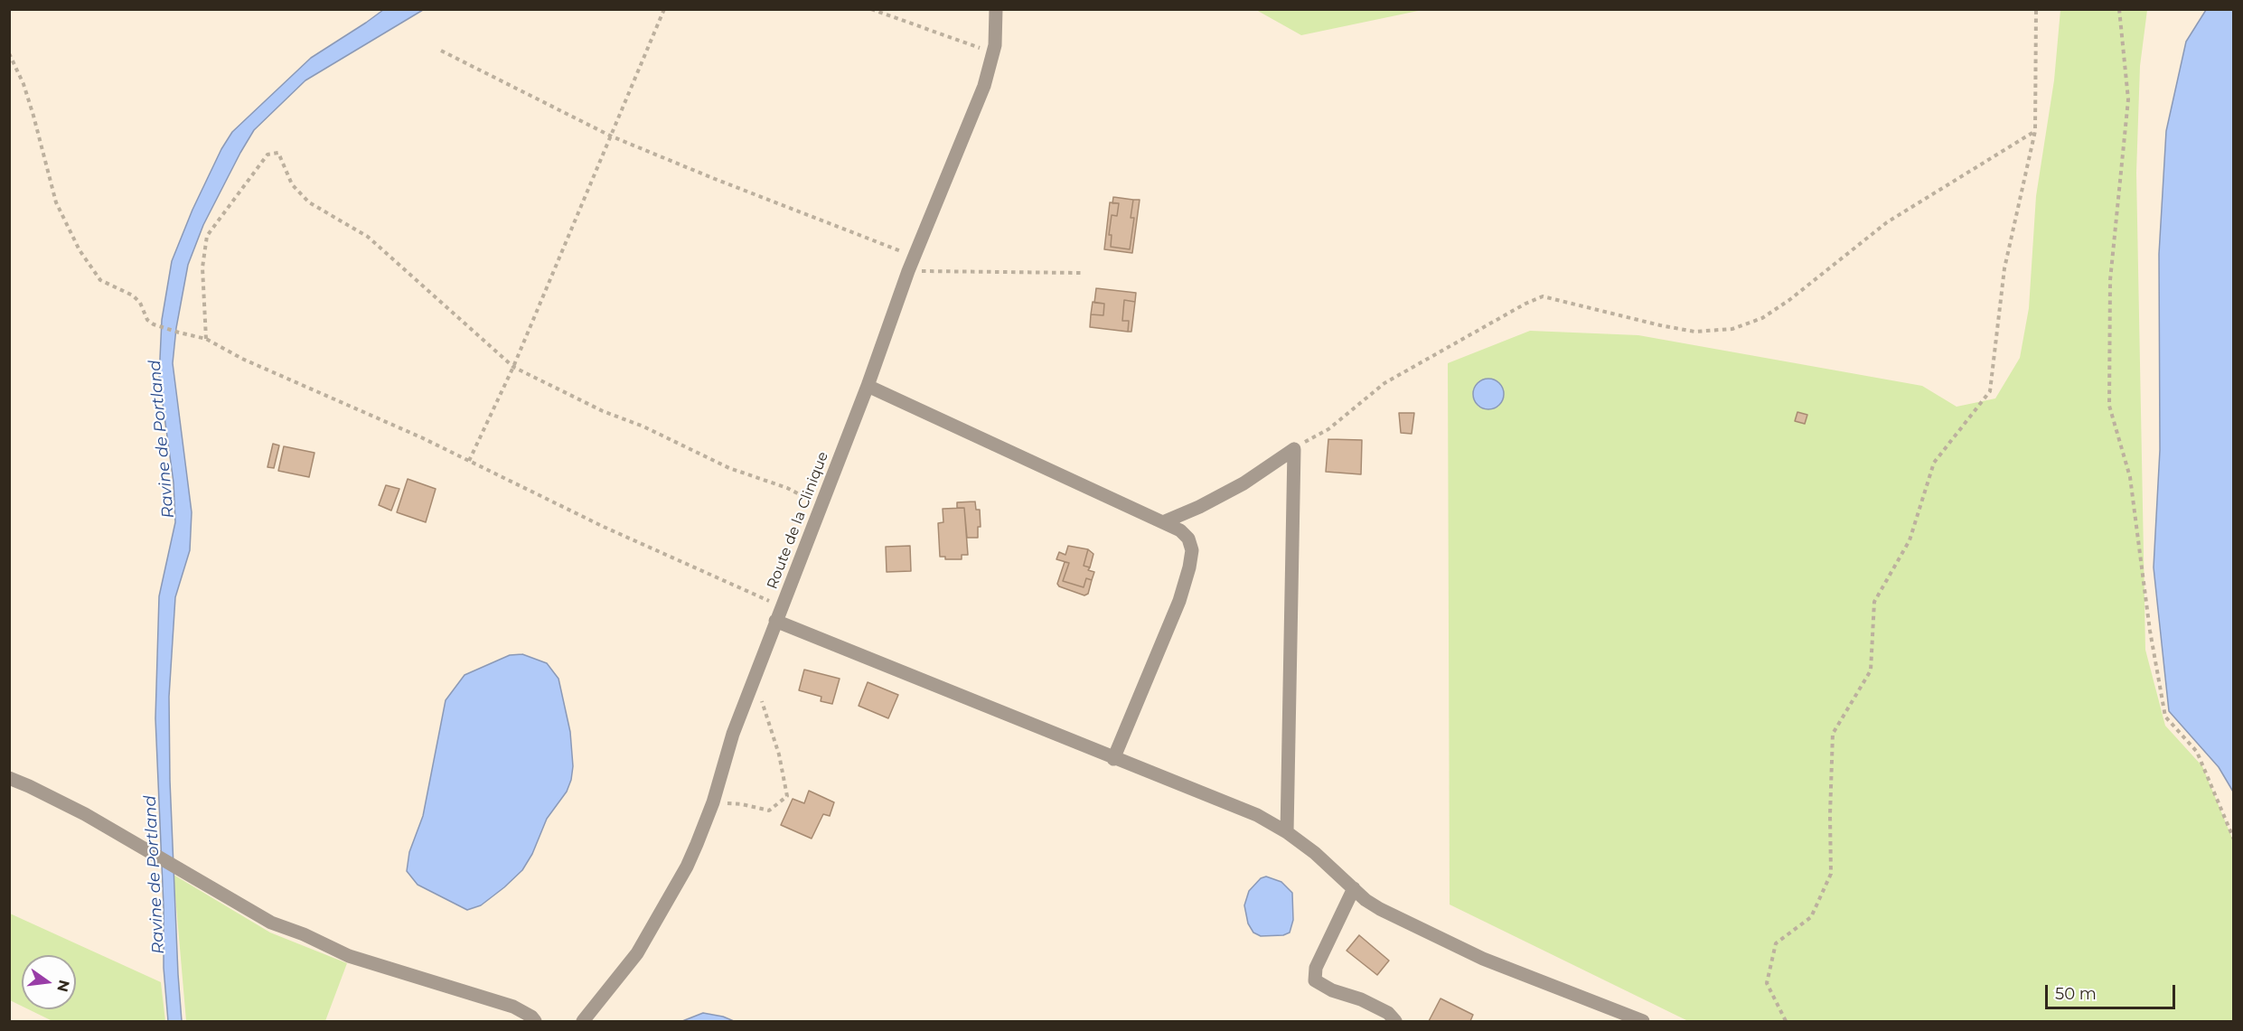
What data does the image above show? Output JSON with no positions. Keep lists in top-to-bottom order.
{
  "streets": {
    "street": ["Route de la Clinique"]
  },
  "water": ["Ravine de Portland"],
  "scale_bar": "50 m",
  "north": "right"
}
